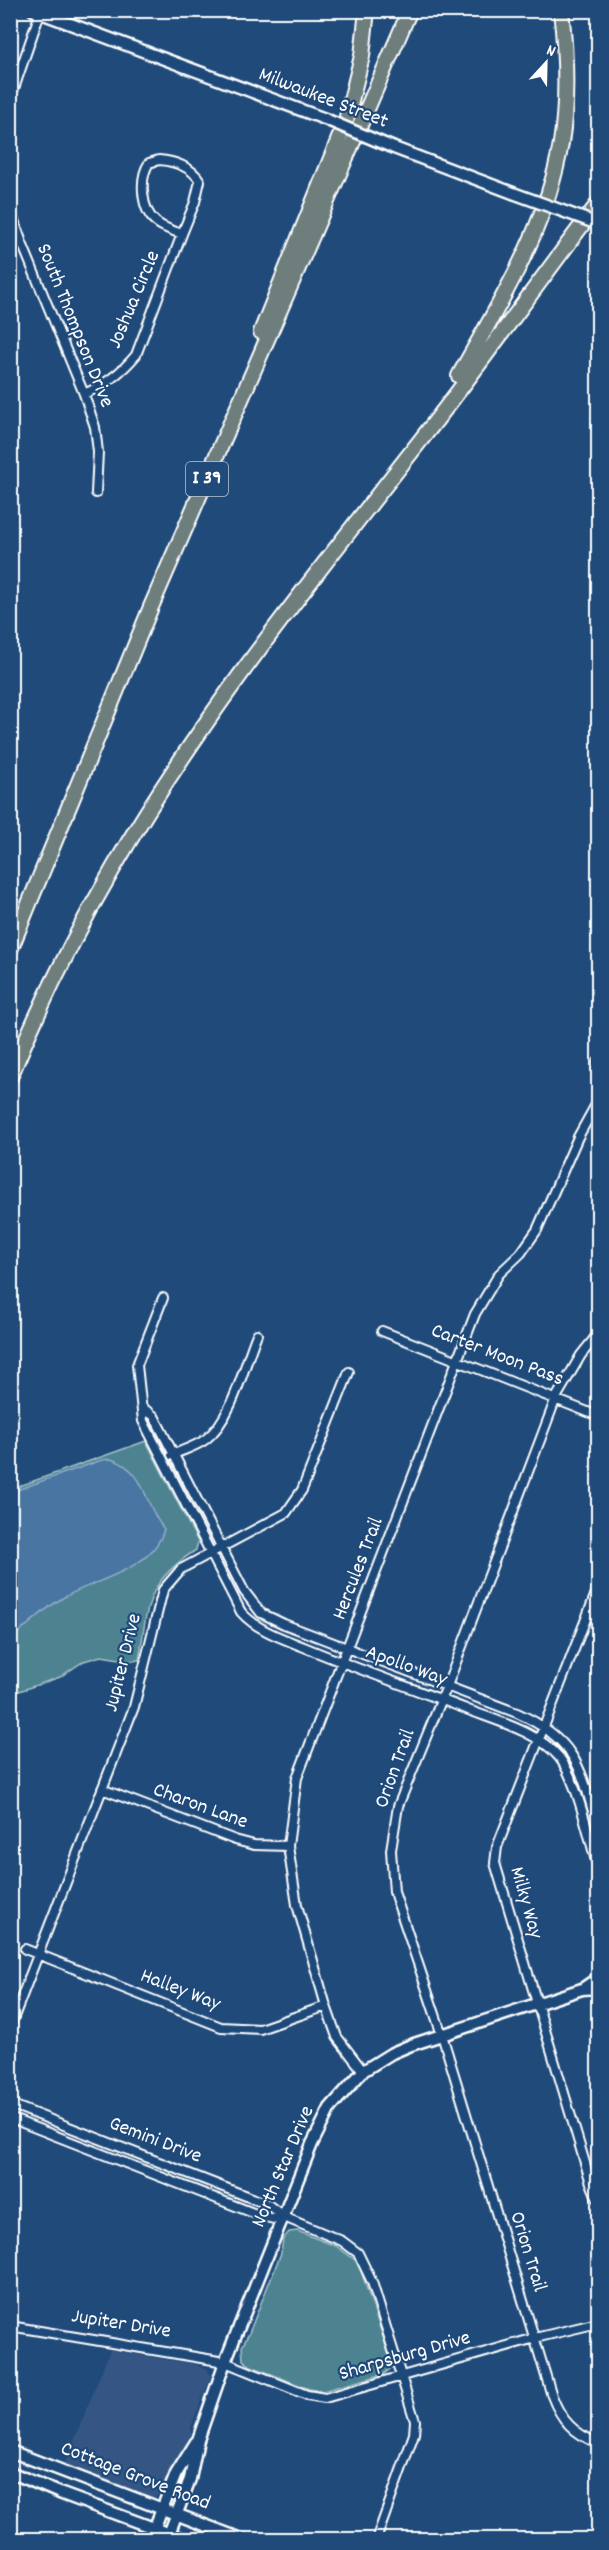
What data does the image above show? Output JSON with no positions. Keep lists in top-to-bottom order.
{
  "streets": {
    "highway": ["I 39"],
    "street": [
      "Milwaukee Street",
      "Joshua Circle",
      "South Thompson Drive",
      "Carter Moon Pass",
      "Hercules Trail",
      "Jupiter Drive",
      "Apollo Way",
      "Orion Trail",
      "Charon Lane",
      "Milky Way",
      "Halley Way",
      "Gemini Drive",
      "North Star Drive",
      "Sharpsburg Drive",
      "Cottage Grove Road"
    ]
  },
  "crossings": [
    ["Joshua Circle", "South Thompson Drive"],
    ["Carter Moon Pass", "Hercules Trail"],
    ["Carter Moon Pass", "Orion Trail"],
    ["Hercules Trail", "Apollo Way"],
    ["Hercules Trail", "Charon Lane"],
    ["Hercules Trail", "Halley Way"],
    ["Hercules Trail", "North Star Drive"],
    ["Jupiter Drive", "Apollo Way"],
    ["Jupiter Drive", "Charon Lane"],
    ["Jupiter Drive", "Halley Way"],
    ["Jupiter Drive", "North Star Drive"],
    ["Jupiter Drive", "Sharpsburg Drive"],
    ["Apollo Way", "Orion Trail"],
    ["Apollo Way", "Milky Way"],
    ["Orion Trail", "North Star Drive"],
    ["Orion Trail", "Sharpsburg Drive"],
    ["Milky Way", "North Star Drive"],
    ["Gemini Drive", "North Star Drive"],
    ["Gemini Drive", "Sharpsburg Drive"],
    ["North Star Drive", "Sharpsburg Drive"],
    ["North Star Drive", "Cottage Grove Road"]
  ],
  "north": "top"
}
